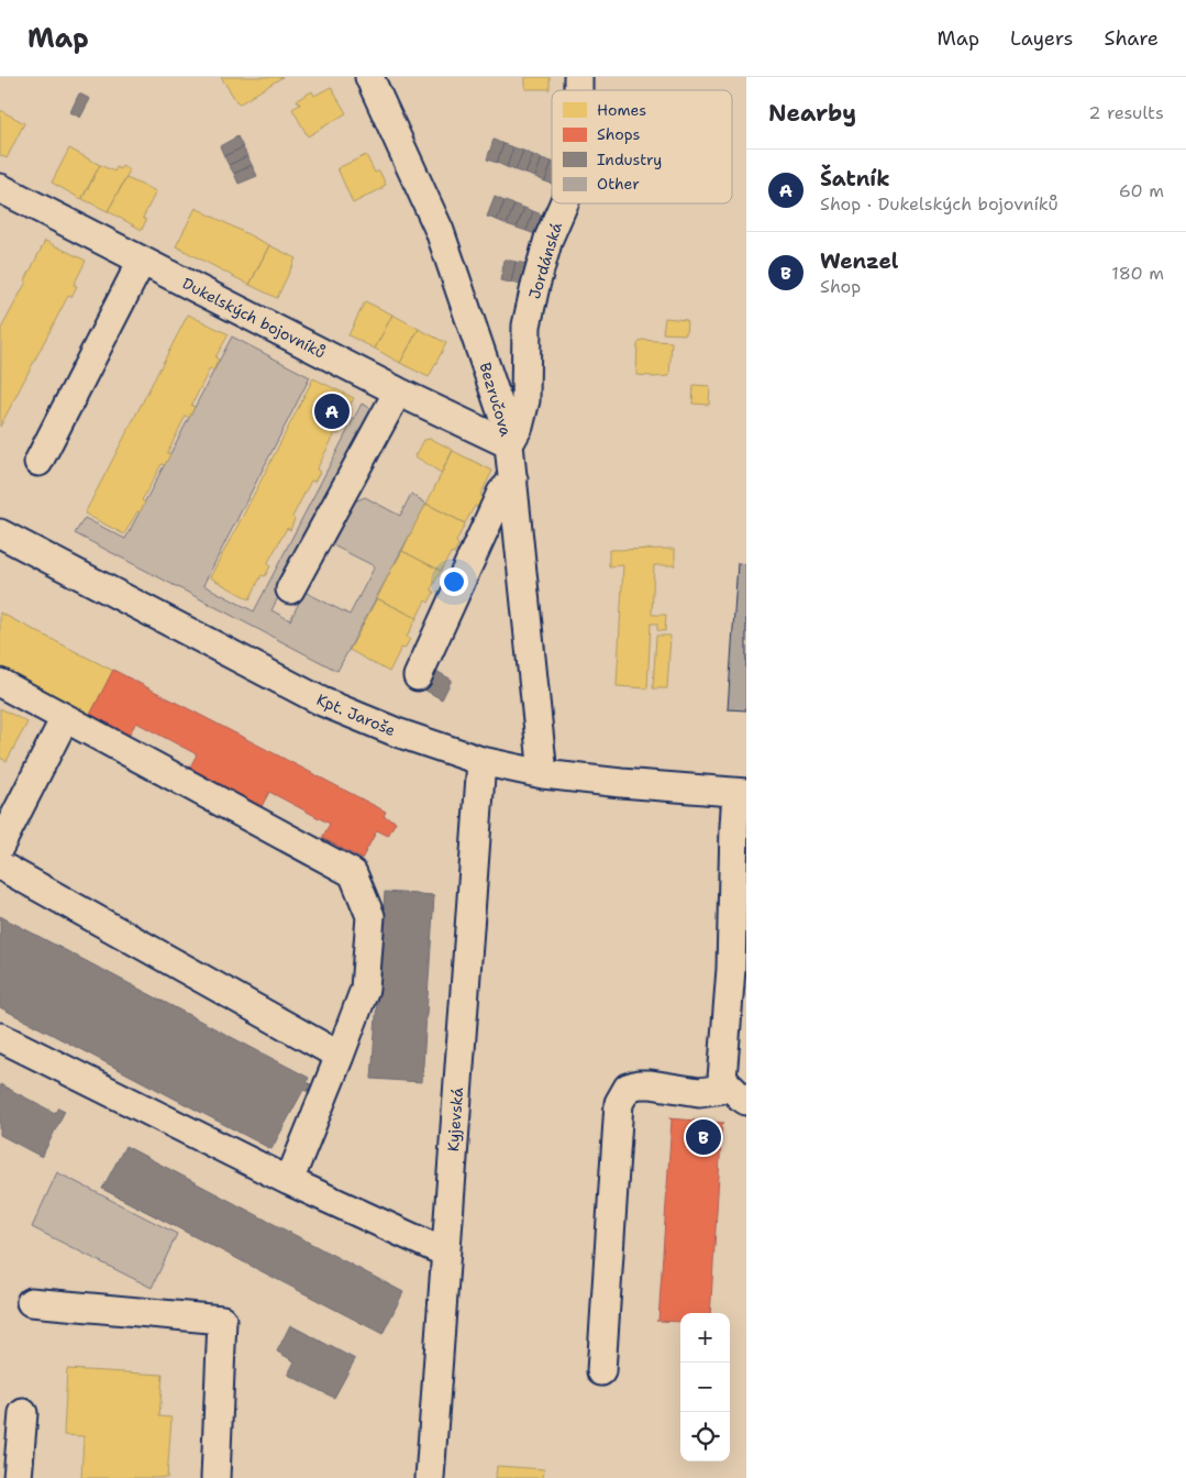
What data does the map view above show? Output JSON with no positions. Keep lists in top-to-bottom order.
{
  "streets": {
    "street": [
      "Jordánská",
      "Dukelských bojovníků",
      "Bezručova",
      "Kpt. Jaroše",
      "Kyjevská"
    ]
  },
  "crossings": [
    ["Jordánská", "Dukelských bojovníků"],
    ["Jordánská", "Bezručova"],
    ["Dukelských bojovníků", "Bezručova"],
    ["Bezručova", "Kpt. Jaroše"],
    ["Kpt. Jaroše", "Kyjevská"]
  ],
  "legend": [
    "Homes",
    "Shops",
    "Industry",
    "Other"
  ],
  "page": {
    "header": "Map",
    "nav": ["Map", "Layers", "Share"],
    "heading": ["Nearby", "2 results"],
    "list": [
      {
        "mark": "A",
        "name": "Šatník",
        "note": "Shop · Dukelských bojovníků",
        "value": "60 m"
      },
      {
        "mark": "B",
        "name": "Wenzel",
        "note": "Shop",
        "value": "180 m"
      }
    ],
    "pins": ["A", "B"],
    "map_buttons": ["+", "−"]
  }
}
